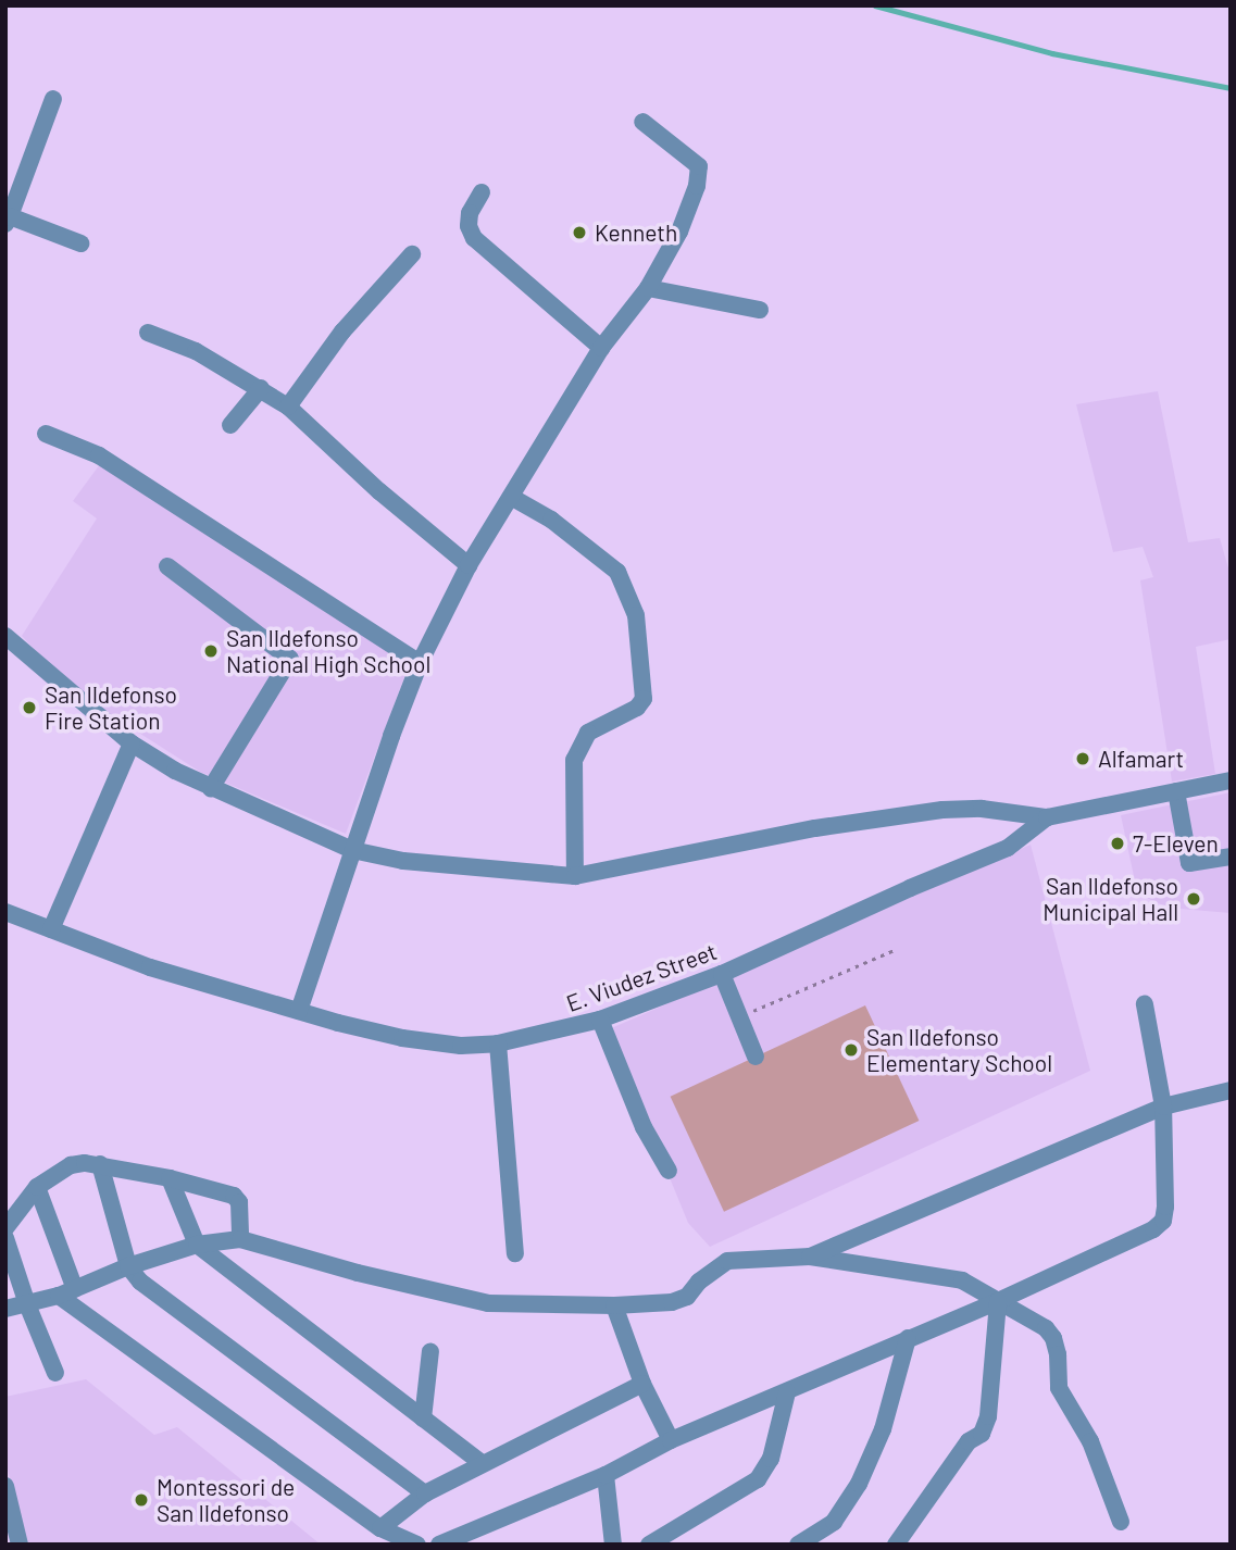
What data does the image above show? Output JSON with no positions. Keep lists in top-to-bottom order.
{
  "streets": {
    "street": ["E. Viudez Street"]
  },
  "places": [
    "Kenneth",
    "San Ildefonso National High School",
    "San Ildefonso Fire Station",
    "Alfamart",
    "7-Eleven",
    "San Ildefonso Municipal Hall",
    "San Ildefonso Elementary School",
    "Montessori de San Ildefonso"
  ]
}
